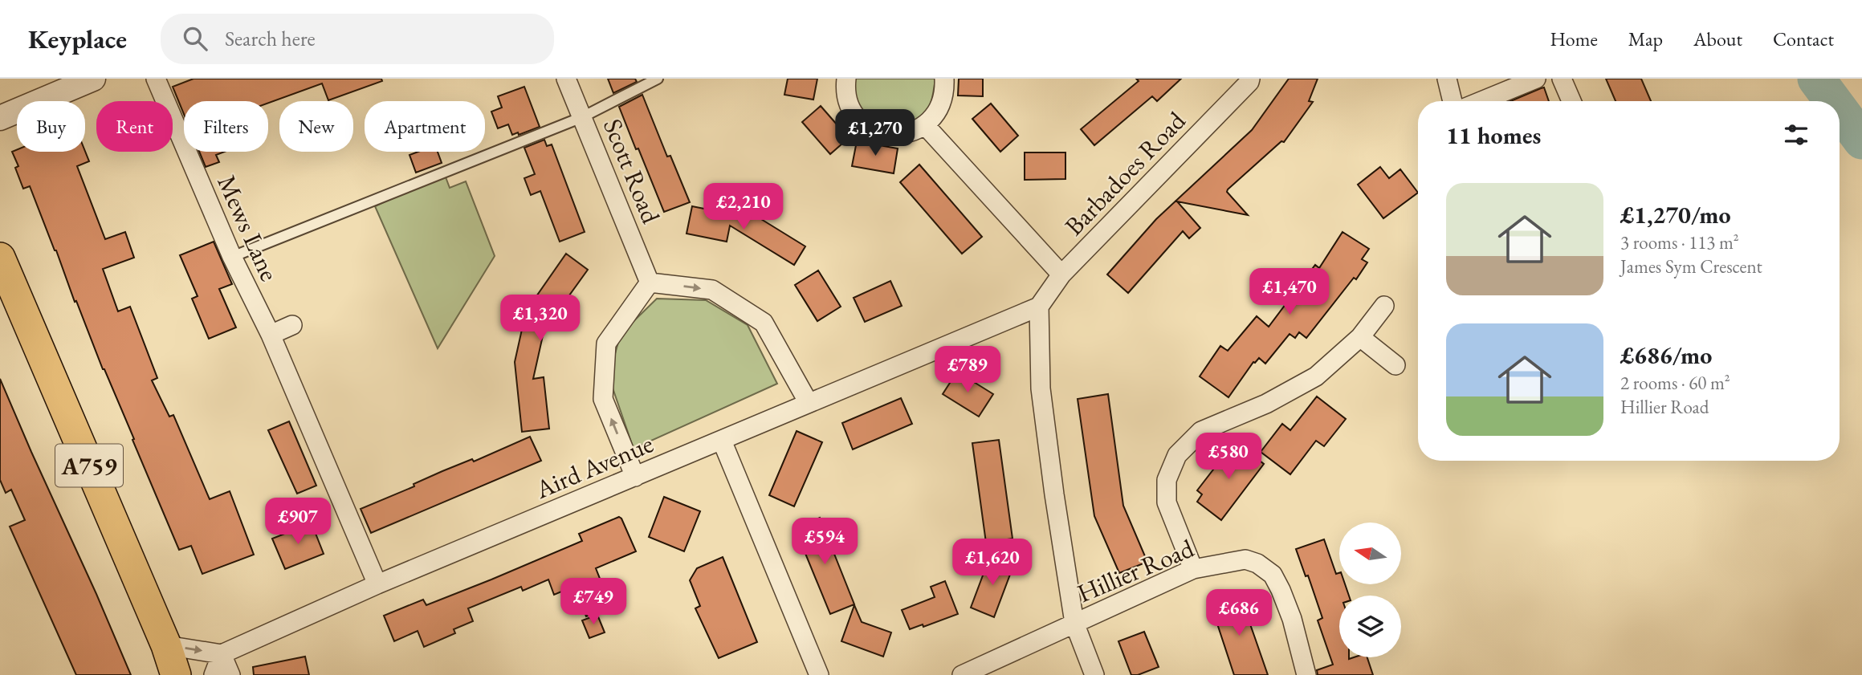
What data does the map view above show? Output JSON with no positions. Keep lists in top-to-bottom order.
{
  "streets": {
    "main road": ["A759"],
    "street": [
      "Scott Road",
      "Barbadoes Road",
      "Mews Lane",
      "Aird Avenue",
      "Hillier Road"
    ]
  },
  "crossings": [
    ["Barbadoes Road", "Aird Avenue"],
    ["Mews Lane", "Aird Avenue"]
  ],
  "north": "left",
  "page": {
    "header": "Keyplace",
    "search": "Search here",
    "nav": [
      "Home",
      "Map",
      "About",
      "Contact"
    ],
    "chip": [
      "Buy",
      "Rent",
      "Filters",
      "New",
      "Apartment"
    ],
    "heading": "11 homes",
    "price": [
      "£1,270",
      "£2,210",
      "£1,470",
      "£1,320",
      "£789",
      "£580",
      "£907",
      "£594",
      "£1,620",
      "£749",
      "£686"
    ],
    "list": [
      {
        "name": "£1,270/mo",
        "note": "3 rooms · 113 m² · James Sym Crescent"
      },
      {
        "name": "£686/mo",
        "note": "2 rooms · 60 m² · Hillier Road"
      }
    ]
  }
}
